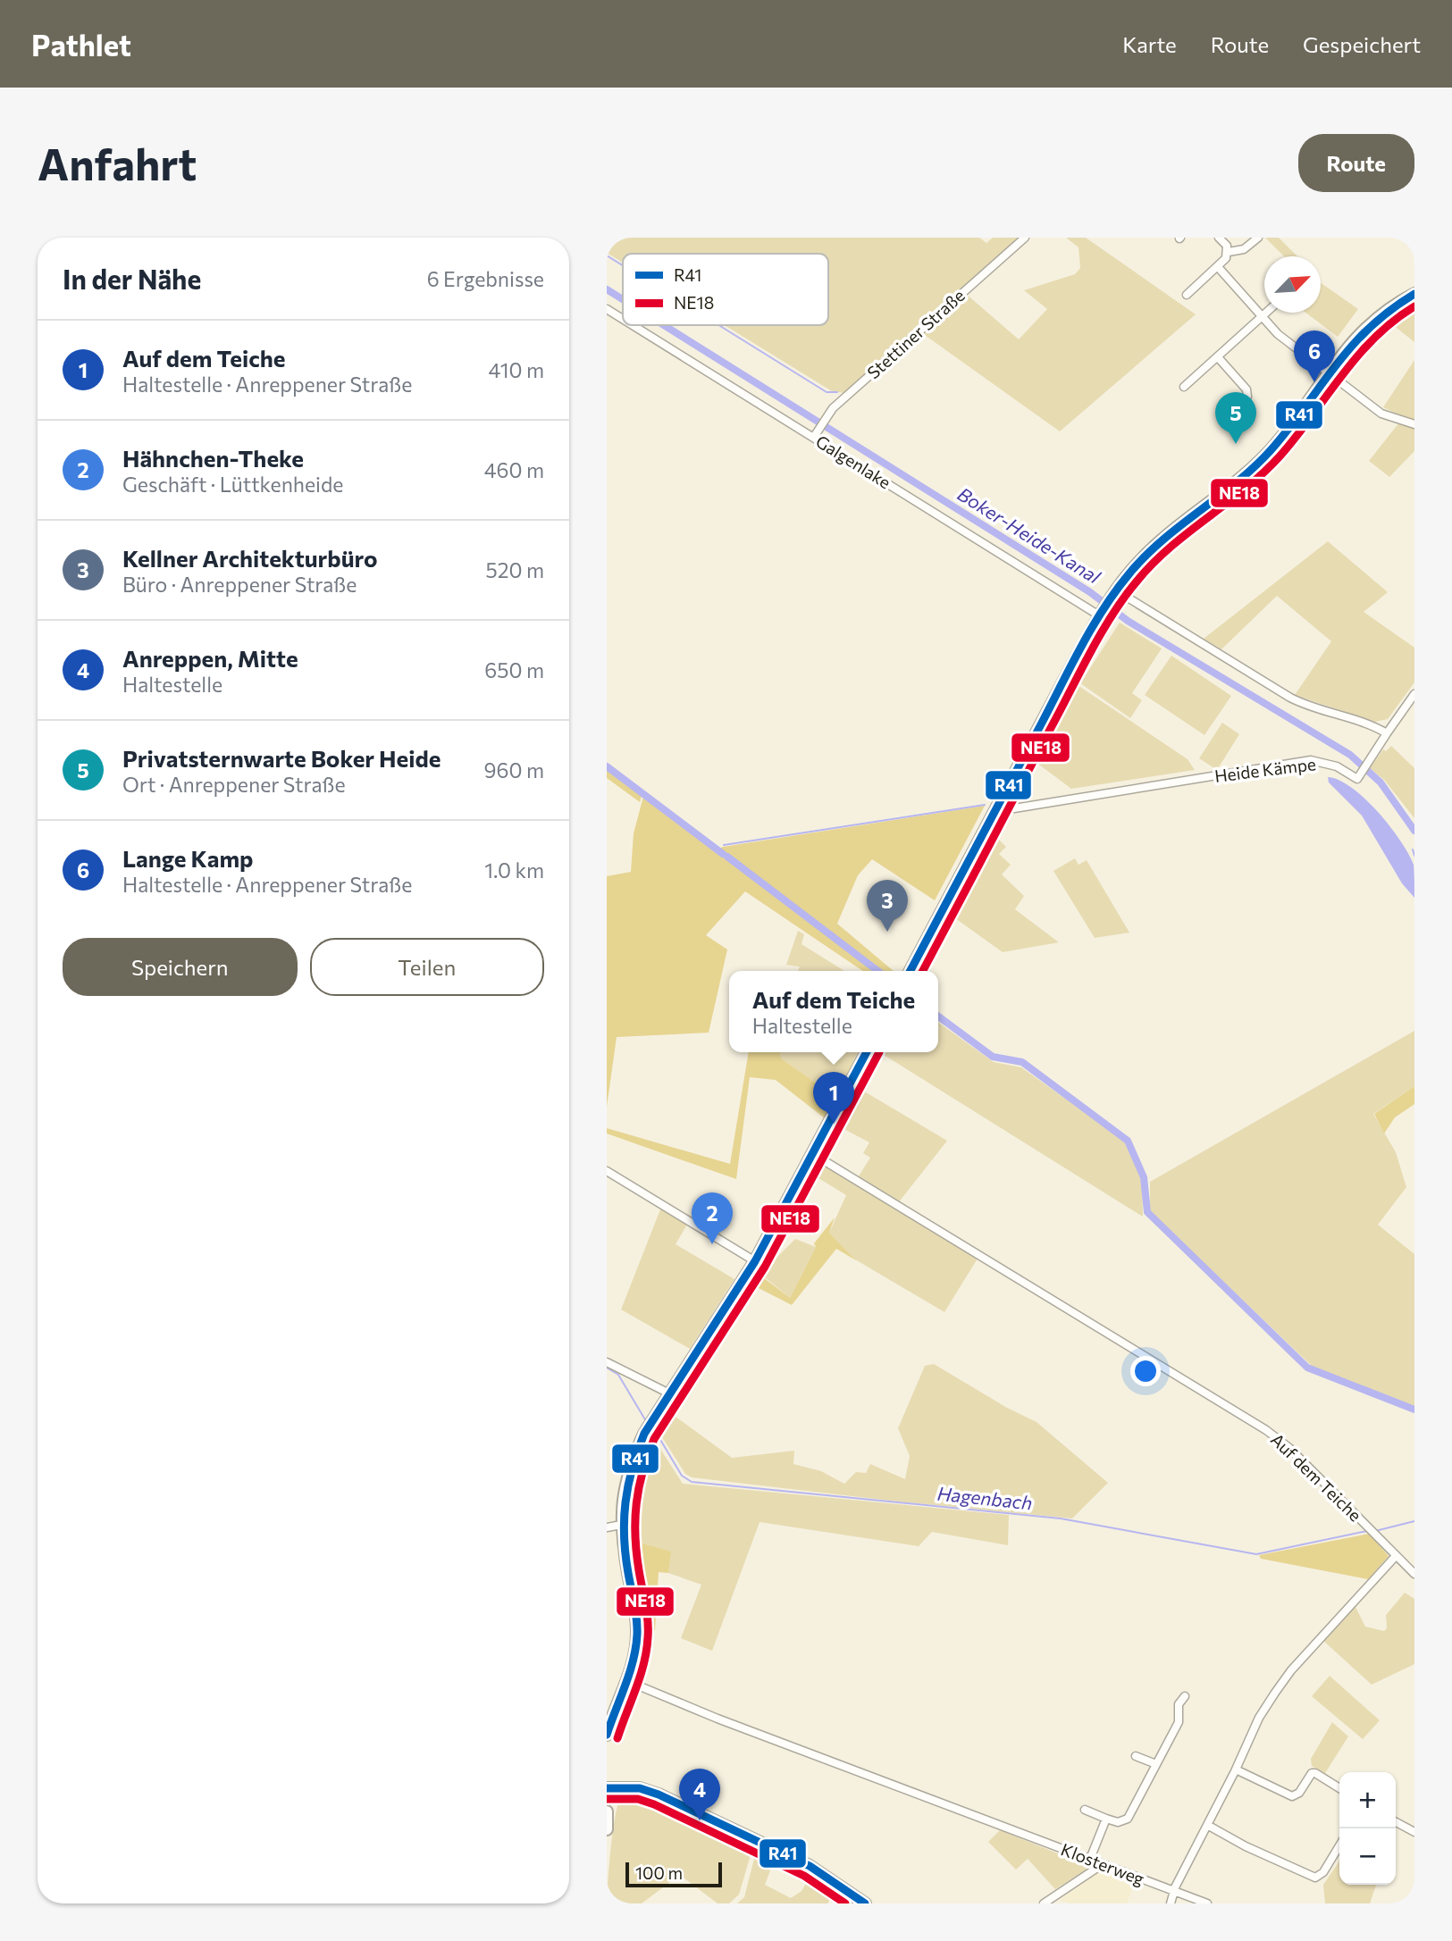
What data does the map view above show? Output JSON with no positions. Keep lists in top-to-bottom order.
{
  "streets": {
    "street": [
      "Stettiner Straße",
      "Galgenlake",
      "Heide Kämpe",
      "Auf dem Teiche",
      "Klosterweg"
    ]
  },
  "crossings": [
    ["Stettiner Straße", "Galgenlake"]
  ],
  "water": ["Boker-Heide-Kanal", "Hagenbach"],
  "lines": ["transit line R41", "transit line NE18"],
  "legend": ["R41", "NE18"],
  "scale_bar": "100 m",
  "north": "top right",
  "page": {
    "header": "Pathlet",
    "nav": ["Karte", "Route", "Gespeichert"],
    "buttons": [
      "Route",
      ["Speichern", "Teilen"]
    ],
    "title": "Anfahrt",
    "heading": ["In der Nähe", "6 Ergebnisse"],
    "list": [
      {
        "mark": "1",
        "name": "Auf dem Teiche",
        "note": "Haltestelle · Anreppener Straße",
        "value": "410 m"
      },
      {
        "mark": "2",
        "name": "Hähnchen-Theke",
        "note": "Geschäft · Lüttkenheide",
        "value": "460 m"
      },
      {
        "mark": "3",
        "name": "Kellner Architekturbüro",
        "note": "Büro · Anreppener Straße",
        "value": "520 m"
      },
      {
        "mark": "4",
        "name": "Anreppen, Mitte",
        "note": "Haltestelle",
        "value": "650 m"
      },
      {
        "mark": "5",
        "name": "Privatsternwarte Boker Heide",
        "note": "Ort · Anreppener Straße",
        "value": "960 m"
      },
      {
        "mark": "6",
        "name": "Lange Kamp",
        "note": "Haltestelle · Anreppener Straße",
        "value": "1.0 km"
      }
    ],
    "pins": [
      "6",
      "5",
      "3",
      "1",
      "2",
      "4"
    ],
    "popup": ["Auf dem Teiche", "Haltestelle"],
    "map_buttons": ["+", "−"],
    "scale": "100 m"
  }
}
